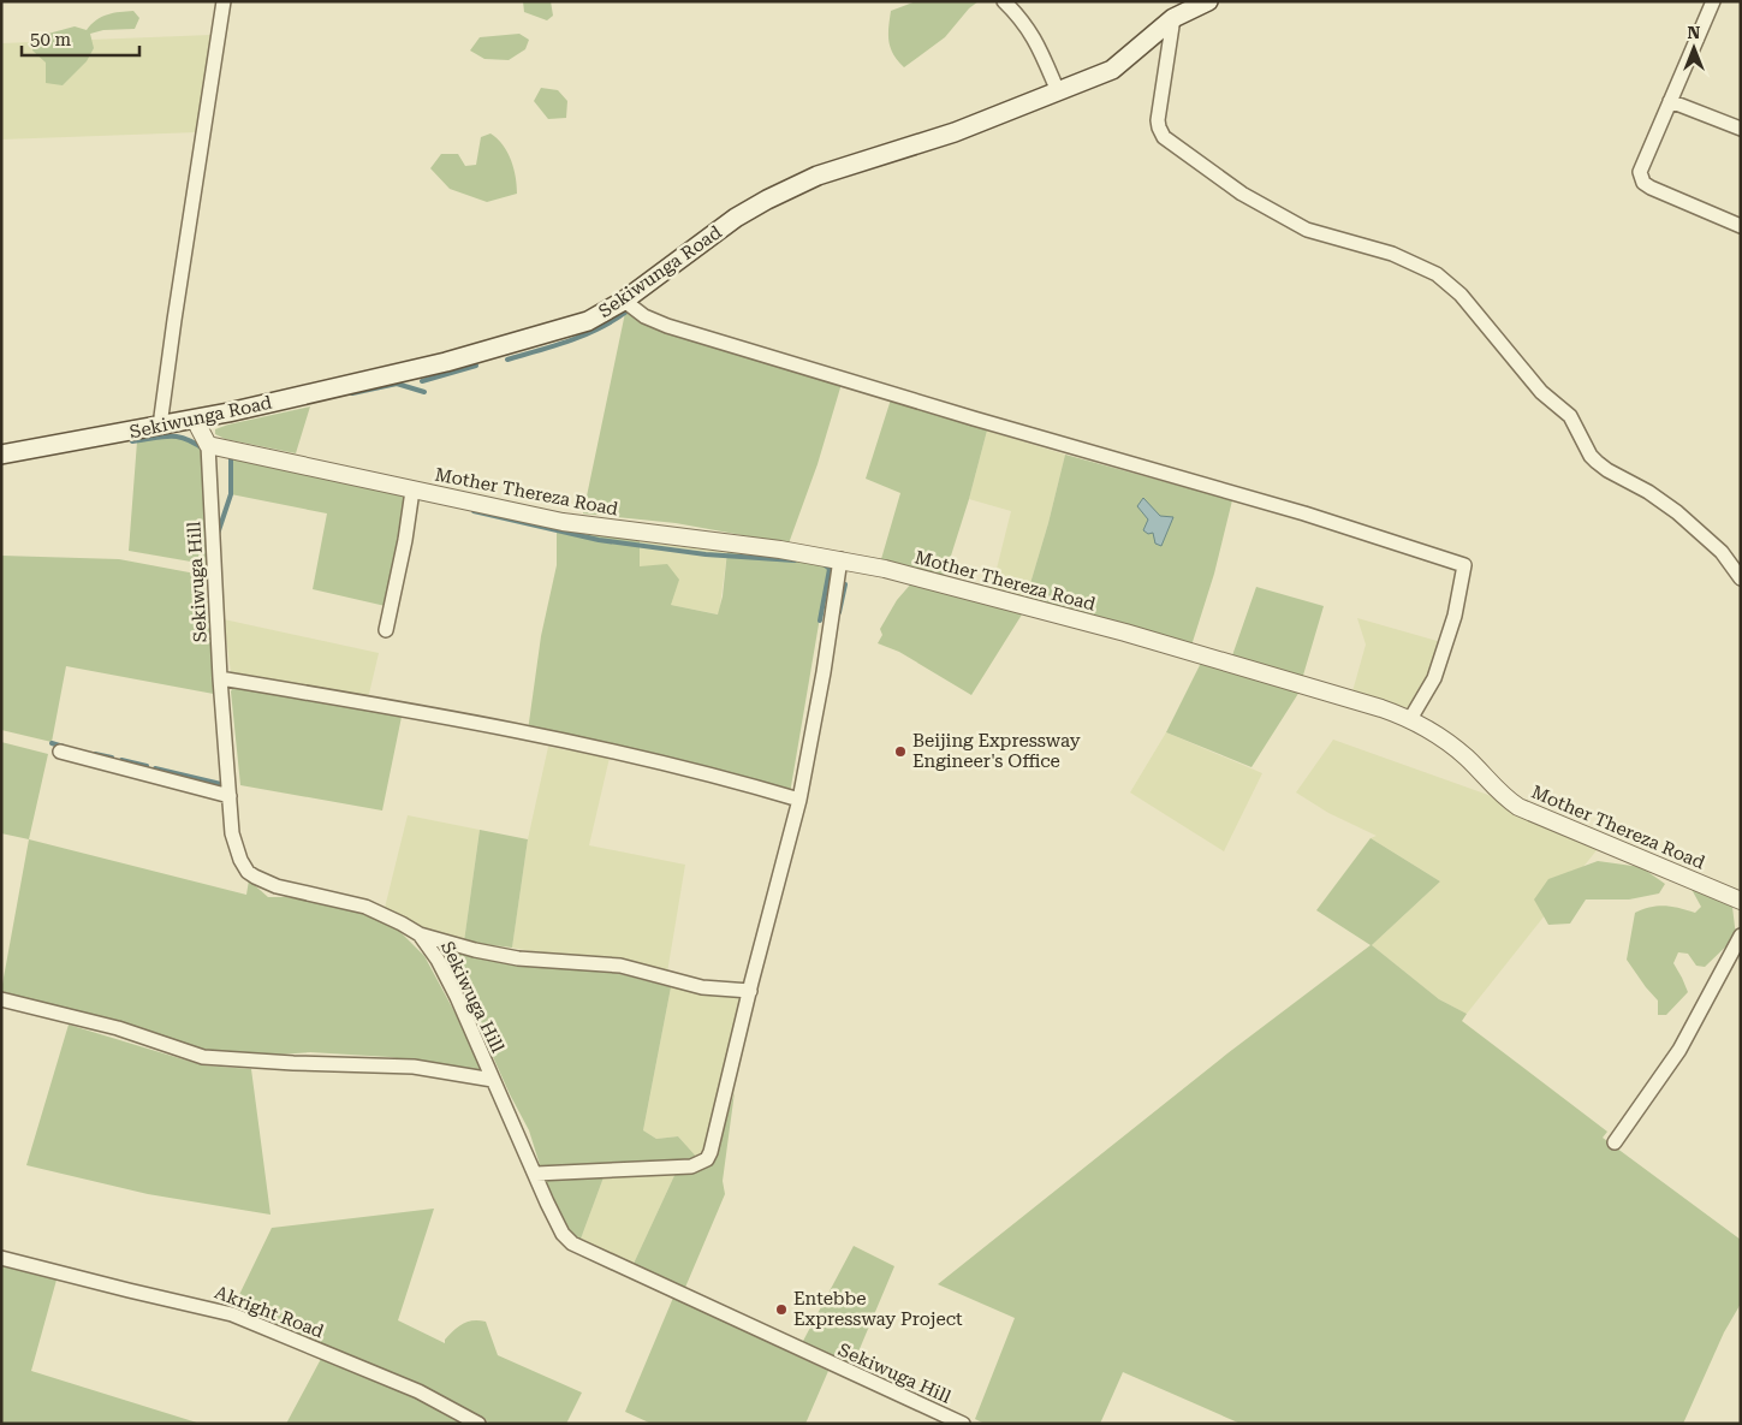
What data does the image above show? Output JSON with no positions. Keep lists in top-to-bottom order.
{
  "streets": {
    "main road": ["Sekiwunga Road"],
    "street": ["Mother Thereza Road", "Sekiwuga Hill", "Akright Road"]
  },
  "crossings": [
    ["Mother Thereza Road", "Sekiwuga Hill"]
  ],
  "places": ["Beijing Expressway Engineer's Office", "Entebbe Expressway Project"],
  "scale_bar": "50 m",
  "north": "top"
}
